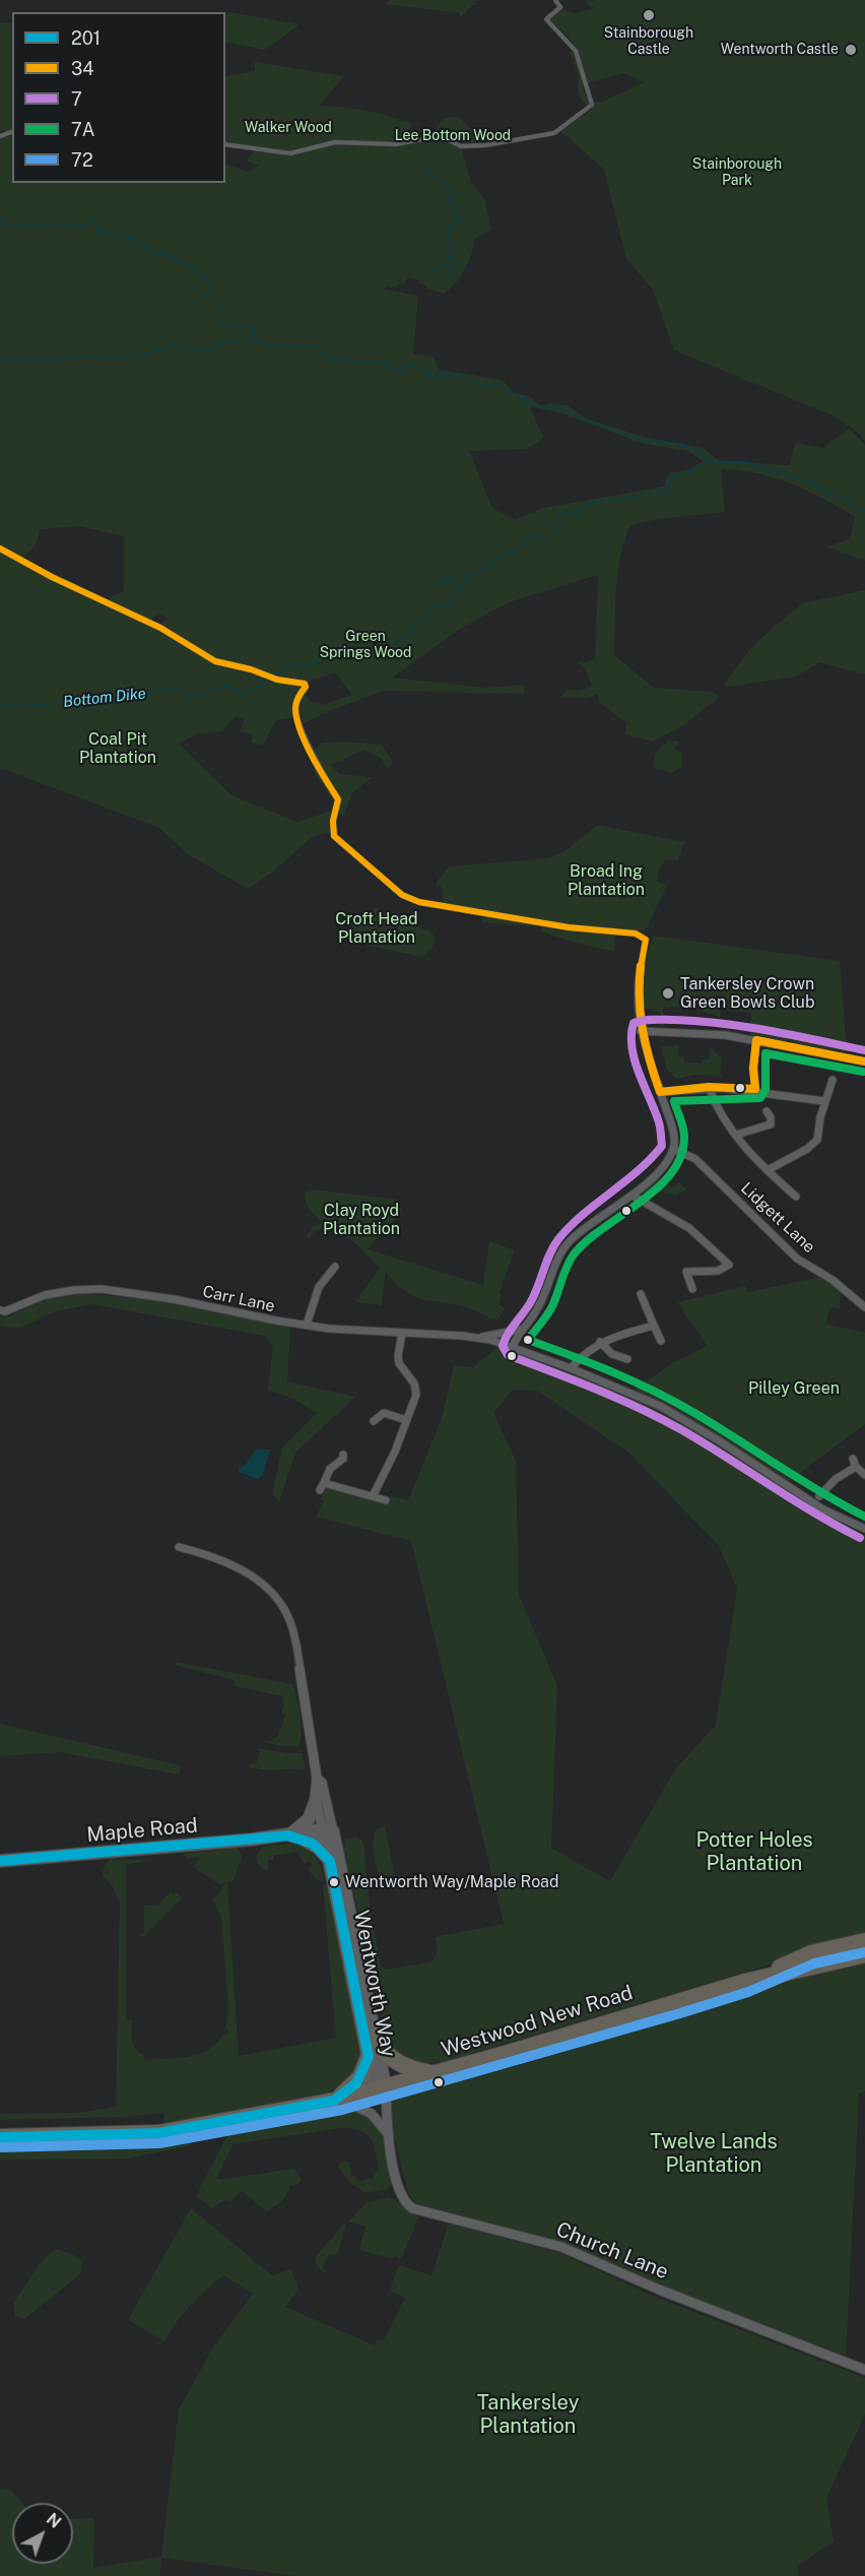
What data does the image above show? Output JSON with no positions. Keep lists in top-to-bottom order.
{
  "streets": {
    "highway": ["Westwood New Road"],
    "street": [
      "Lidgett Lane",
      "Carr Lane",
      "Maple Road",
      "Wentworth Way",
      "Church Lane"
    ]
  },
  "crossings": [
    ["Maple Road", "Wentworth Way"],
    ["Wentworth Way", "Westwood New Road"],
    ["Wentworth Way", "Church Lane"],
    ["Westwood New Road", "Church Lane"]
  ],
  "water": ["Bottom Dike"],
  "parks": [
    "Walker Wood",
    "Lee Bottom Wood",
    "Stainborough Park",
    "Green Springs Wood",
    "Coal Pit Plantation",
    "Broad Ing Plantation",
    "Croft Head Plantation",
    "Clay Royd Plantation",
    "Pilley Green",
    "Potter Holes Plantation",
    "Twelve Lands Plantation",
    "Tankersley Plantation"
  ],
  "places": [
    "Stainborough Castle",
    "Wentworth Castle",
    "Tankersley Crown Green Bowls Club",
    "Wentworth Way/Maple Road"
  ],
  "lines": [
    "transit line 34",
    "transit line 7",
    "transit line 7A",
    "transit line 201",
    "transit line 72"
  ],
  "legend": [
    "201",
    "34",
    "7",
    "7A",
    "72"
  ],
  "north": "top right"
}
